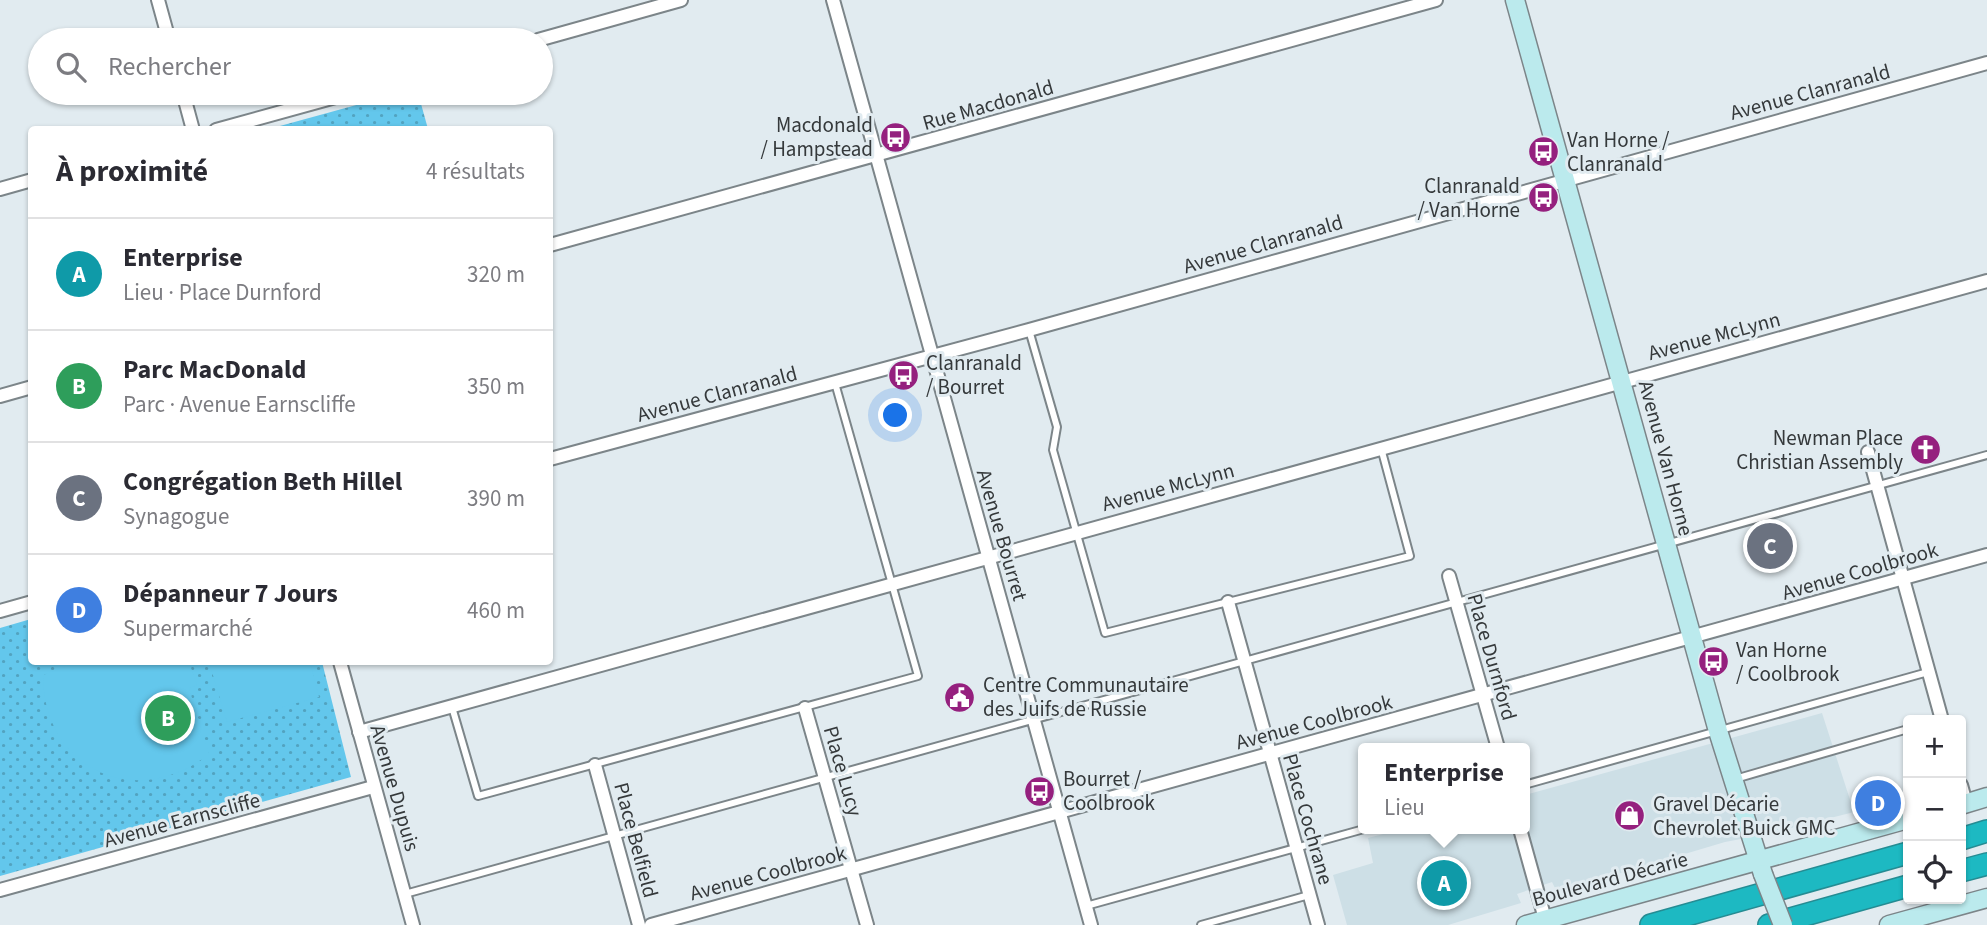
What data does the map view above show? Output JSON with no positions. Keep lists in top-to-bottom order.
{
  "streets": {
    "main road": ["Avenue Van Horne", "Boulevard Décarie"],
    "street": [
      "Avenue Clanranald",
      "Rue Macdonald",
      "Avenue McLynn",
      "Avenue Bourret",
      "Avenue Coolbrook",
      "Place Durnford",
      "Place Lucy",
      "Avenue Dupuis",
      "Place Cochrane",
      "Avenue Earnscliffe",
      "Place Belfield"
    ]
  },
  "crossings": [
    ["Avenue Clanranald", "Avenue Van Horne"],
    ["Avenue Clanranald", "Avenue Bourret"],
    ["Rue Macdonald", "Avenue Bourret"],
    ["Avenue McLynn", "Avenue Van Horne"],
    ["Avenue McLynn", "Avenue Bourret"],
    ["Avenue McLynn", "Avenue Dupuis"],
    ["Avenue Van Horne", "Avenue Coolbrook"],
    ["Avenue Van Horne", "Boulevard Décarie"],
    ["Avenue Bourret", "Avenue Coolbrook"],
    ["Avenue Coolbrook", "Place Durnford"],
    ["Avenue Coolbrook", "Place Lucy"],
    ["Avenue Coolbrook", "Place Cochrane"],
    ["Avenue Dupuis", "Avenue Earnscliffe"]
  ],
  "places": {
    "bus stop": [
      "Macdonald / Hampstead",
      "Van Horne / Clanranald",
      "Clanranald / Van Horne",
      "Clanranald / Bourret",
      "Van Horne / Coolbrook",
      "Bourret / Coolbrook"
    ],
    "church": ["Newman Place Christian Assembly"],
    "public building": ["Centre Communautaire des Juifs de Russie"],
    "shop": ["Gravel Décarie Chevrolet Buick GMC"]
  },
  "page": {
    "search": "Rechercher",
    "heading": ["À proximité", "4 résultats"],
    "list": [
      {
        "mark": "A",
        "name": "Enterprise",
        "note": "Lieu · Place Durnford",
        "value": "320 m"
      },
      {
        "mark": "B",
        "name": "Parc MacDonald",
        "note": "Parc · Avenue Earnscliffe",
        "value": "350 m"
      },
      {
        "mark": "C",
        "name": "Congrégation Beth Hillel",
        "note": "Synagogue",
        "value": "390 m"
      },
      {
        "mark": "D",
        "name": "Dépanneur 7 Jours",
        "note": "Supermarché",
        "value": "460 m"
      }
    ],
    "pins": [
      "C",
      "B",
      "D",
      "A"
    ],
    "map_buttons": ["+", "−"],
    "popup": ["Enterprise", "Lieu"]
  }
}
